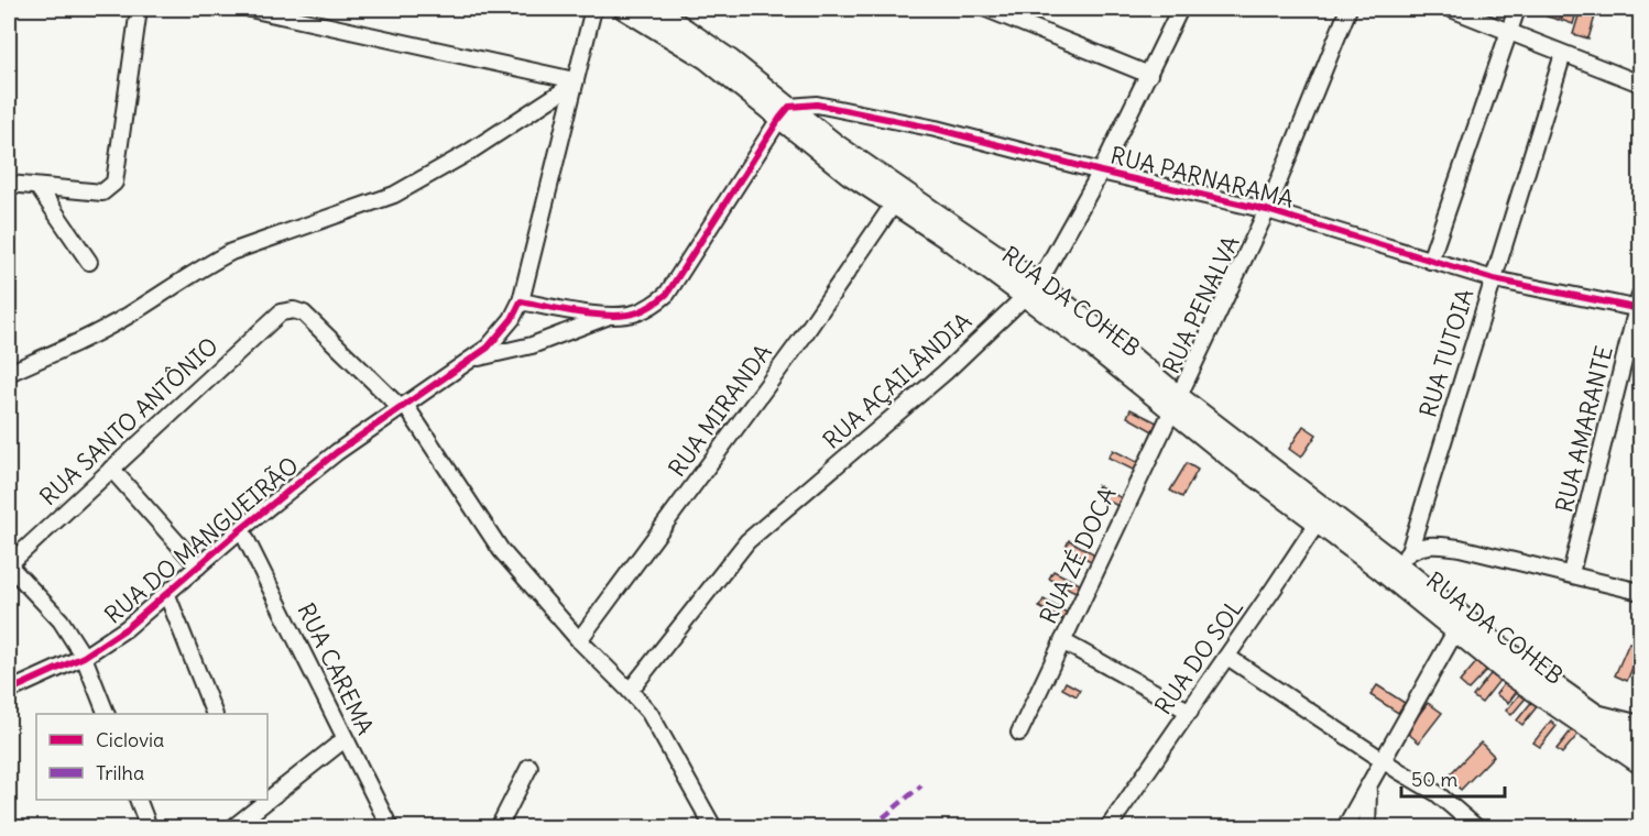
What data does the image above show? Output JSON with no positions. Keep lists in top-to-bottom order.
{
  "streets": {
    "street": [
      "RUA PARNARAMA",
      "RUA DA COHEB",
      "RUA PENALVA",
      "RUA TUTOIA",
      "RUA AÇAILÂNDIA",
      "RUA MIRANDA",
      "RUA SANTO ANTÔNIO",
      "RUA AMARANTE",
      "RUA DO MANGUEIRÃO",
      "RUA ZÉ DOCA",
      "RUA DO SOL",
      "RUA CAREMA"
    ]
  },
  "crossings": [
    ["RUA PARNARAMA", "RUA DA COHEB"],
    ["RUA PARNARAMA", "RUA PENALVA"],
    ["RUA PARNARAMA", "RUA TUTOIA"],
    ["RUA PARNARAMA", "RUA AÇAILÂNDIA"],
    ["RUA PARNARAMA", "RUA AMARANTE"],
    ["RUA DA COHEB", "RUA PENALVA"],
    ["RUA DA COHEB", "RUA TUTOIA"],
    ["RUA DA COHEB", "RUA AÇAILÂNDIA"],
    ["RUA DA COHEB", "RUA MIRANDA"],
    ["RUA DA COHEB", "RUA ZÉ DOCA"],
    ["RUA DA COHEB", "RUA DO SOL"],
    ["RUA PENALVA", "RUA ZÉ DOCA"],
    ["RUA SANTO ANTÔNIO", "RUA DO MANGUEIRÃO"],
    ["RUA DO MANGUEIRÃO", "RUA CAREMA"]
  ],
  "legend": ["Ciclovia", "Trilha"],
  "scale_bar": "50 m"
}
